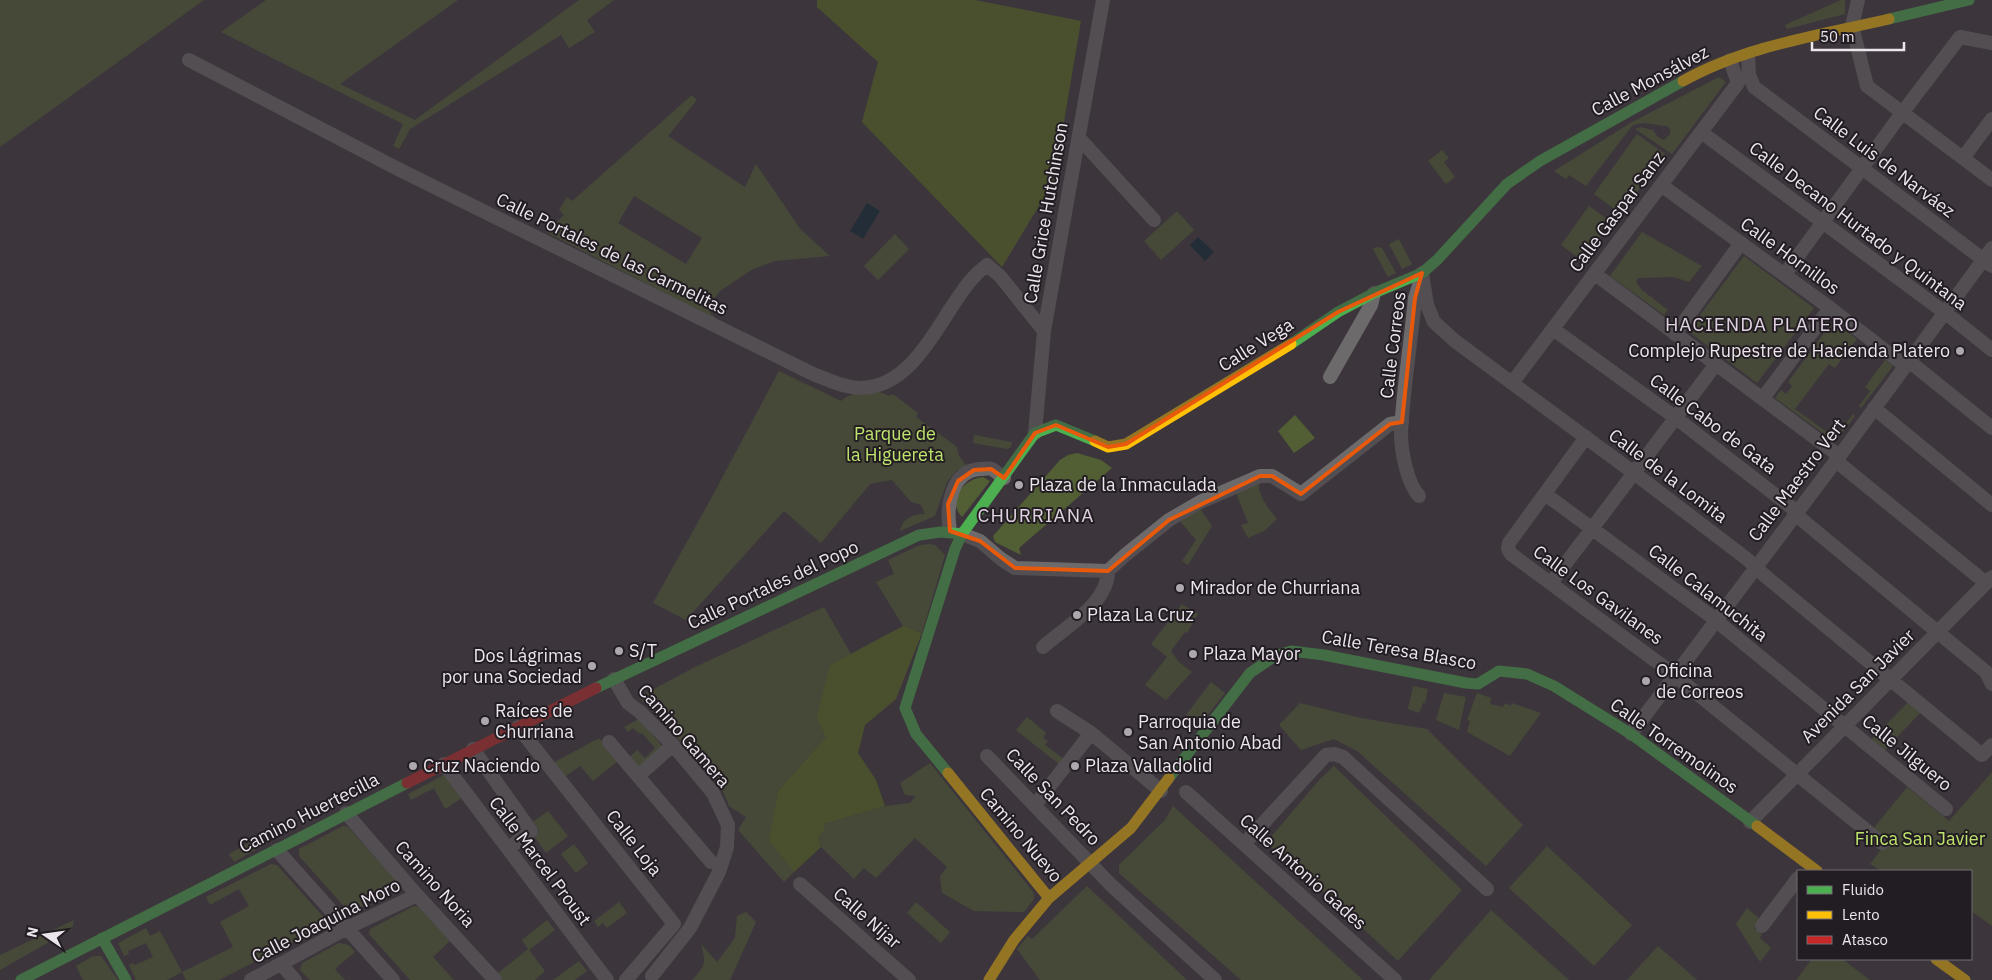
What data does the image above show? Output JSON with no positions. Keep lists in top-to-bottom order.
{
  "streets": {
    "street": [
      "Calle Monsálvez",
      "Calle Luis de Narváez",
      "Calle Gaspar Sanz",
      "Calle Grice Hutchinson",
      "Calle Decano Hurtado y Quintana",
      "Calle Portales de las Carmelitas",
      "Calle Hornillos",
      "Calle Vega",
      "Calle Correos",
      "Calle Cabo de Gata",
      "Calle de la Lomita",
      "Calle Maestro Vert",
      "Calle Portales del Popo",
      "Calle Calamuchita",
      "Calle Los Gavilanes",
      "Calle Teresa Blasco",
      "Avenida San Javier",
      "Camino Gamera",
      "Calle Torremolinos",
      "Calle Jilguero",
      "Calle San Pedro",
      "Camino Huertecilla",
      "Camino Nuevo",
      "Calle Loja",
      "Calle Marcel Proust",
      "Calle Antonio Gades",
      "Camino Noria",
      "Calle Níjar",
      "Calle Joaquina Moro"
    ]
  },
  "crossings": [
    ["Calle Monsálvez", "Calle Vega"],
    ["Calle Monsálvez", "Calle Correos"],
    ["Calle Monsálvez", "Calle de la Lomita"],
    ["Calle Luis de Narváez", "Calle Gaspar Sanz"],
    ["Calle Luis de Narváez", "Calle Maestro Vert"],
    ["Calle Gaspar Sanz", "Calle Decano Hurtado y Quintana"],
    ["Calle Gaspar Sanz", "Calle Hornillos"],
    ["Calle Gaspar Sanz", "Calle Cabo de Gata"],
    ["Calle Gaspar Sanz", "Calle de la Lomita"],
    ["Calle Grice Hutchinson", "Calle Portales de las Carmelitas"],
    ["Calle Grice Hutchinson", "Calle Vega"],
    ["Calle Decano Hurtado y Quintana", "Calle Maestro Vert"],
    ["Calle Hornillos", "Calle Maestro Vert"],
    ["Calle Vega", "Calle Correos"],
    ["Calle Vega", "Calle de la Lomita"],
    ["Calle Correos", "Calle de la Lomita"],
    ["Calle Cabo de Gata", "Calle Maestro Vert"],
    ["Calle Cabo de Gata", "Avenida San Javier"],
    ["Calle de la Lomita", "Calle Maestro Vert"],
    ["Calle de la Lomita", "Calle Los Gavilanes"],
    ["Calle de la Lomita", "Avenida San Javier"],
    ["Calle Maestro Vert", "Calle Calamuchita"],
    ["Calle Maestro Vert", "Calle Los Gavilanes"],
    ["Calle Maestro Vert", "Calle Torremolinos"],
    ["Calle Portales del Popo", "Camino Gamera"],
    ["Calle Portales del Popo", "Camino Huertecilla"],
    ["Calle Portales del Popo", "Camino Nuevo"],
    ["Calle Calamuchita", "Calle Los Gavilanes"],
    ["Calle Calamuchita", "Avenida San Javier"],
    ["Calle Calamuchita", "Calle Jilguero"],
    ["Calle Los Gavilanes", "Avenida San Javier"],
    ["Calle Teresa Blasco", "Calle Torremolinos"],
    ["Calle Teresa Blasco", "Camino Nuevo"],
    ["Avenida San Javier", "Calle Torremolinos"],
    ["Avenida San Javier", "Calle Jilguero"],
    ["Camino Gamera", "Camino Huertecilla"],
    ["Calle San Pedro", "Camino Nuevo"],
    ["Camino Huertecilla", "Calle Loja"],
    ["Camino Huertecilla", "Calle Marcel Proust"],
    ["Camino Huertecilla", "Camino Noria"],
    ["Camino Noria", "Calle Joaquina Moro"]
  ],
  "districts": ["HACIENDA PLATERO", "CHURRIANA"],
  "parks": ["Parque de la Higuereta", "Finca San Javier"],
  "places": [
    "Complejo Rupestre de Hacienda Platero",
    "Plaza de la Inmaculada",
    "Mirador de Churriana",
    "Plaza La Cruz",
    "S/T",
    "Plaza Mayor",
    "Dos Lágrimas por una Sociedad",
    "Oficina de Correos",
    "Raíces de Churriana",
    "Parroquia de San Antonio Abad",
    "Cruz Naciendo",
    "Plaza Valladolid"
  ],
  "legend": ["Fluido", "Lento", "Atasco"],
  "scale_bar": "50 m",
  "north": "left"
}
